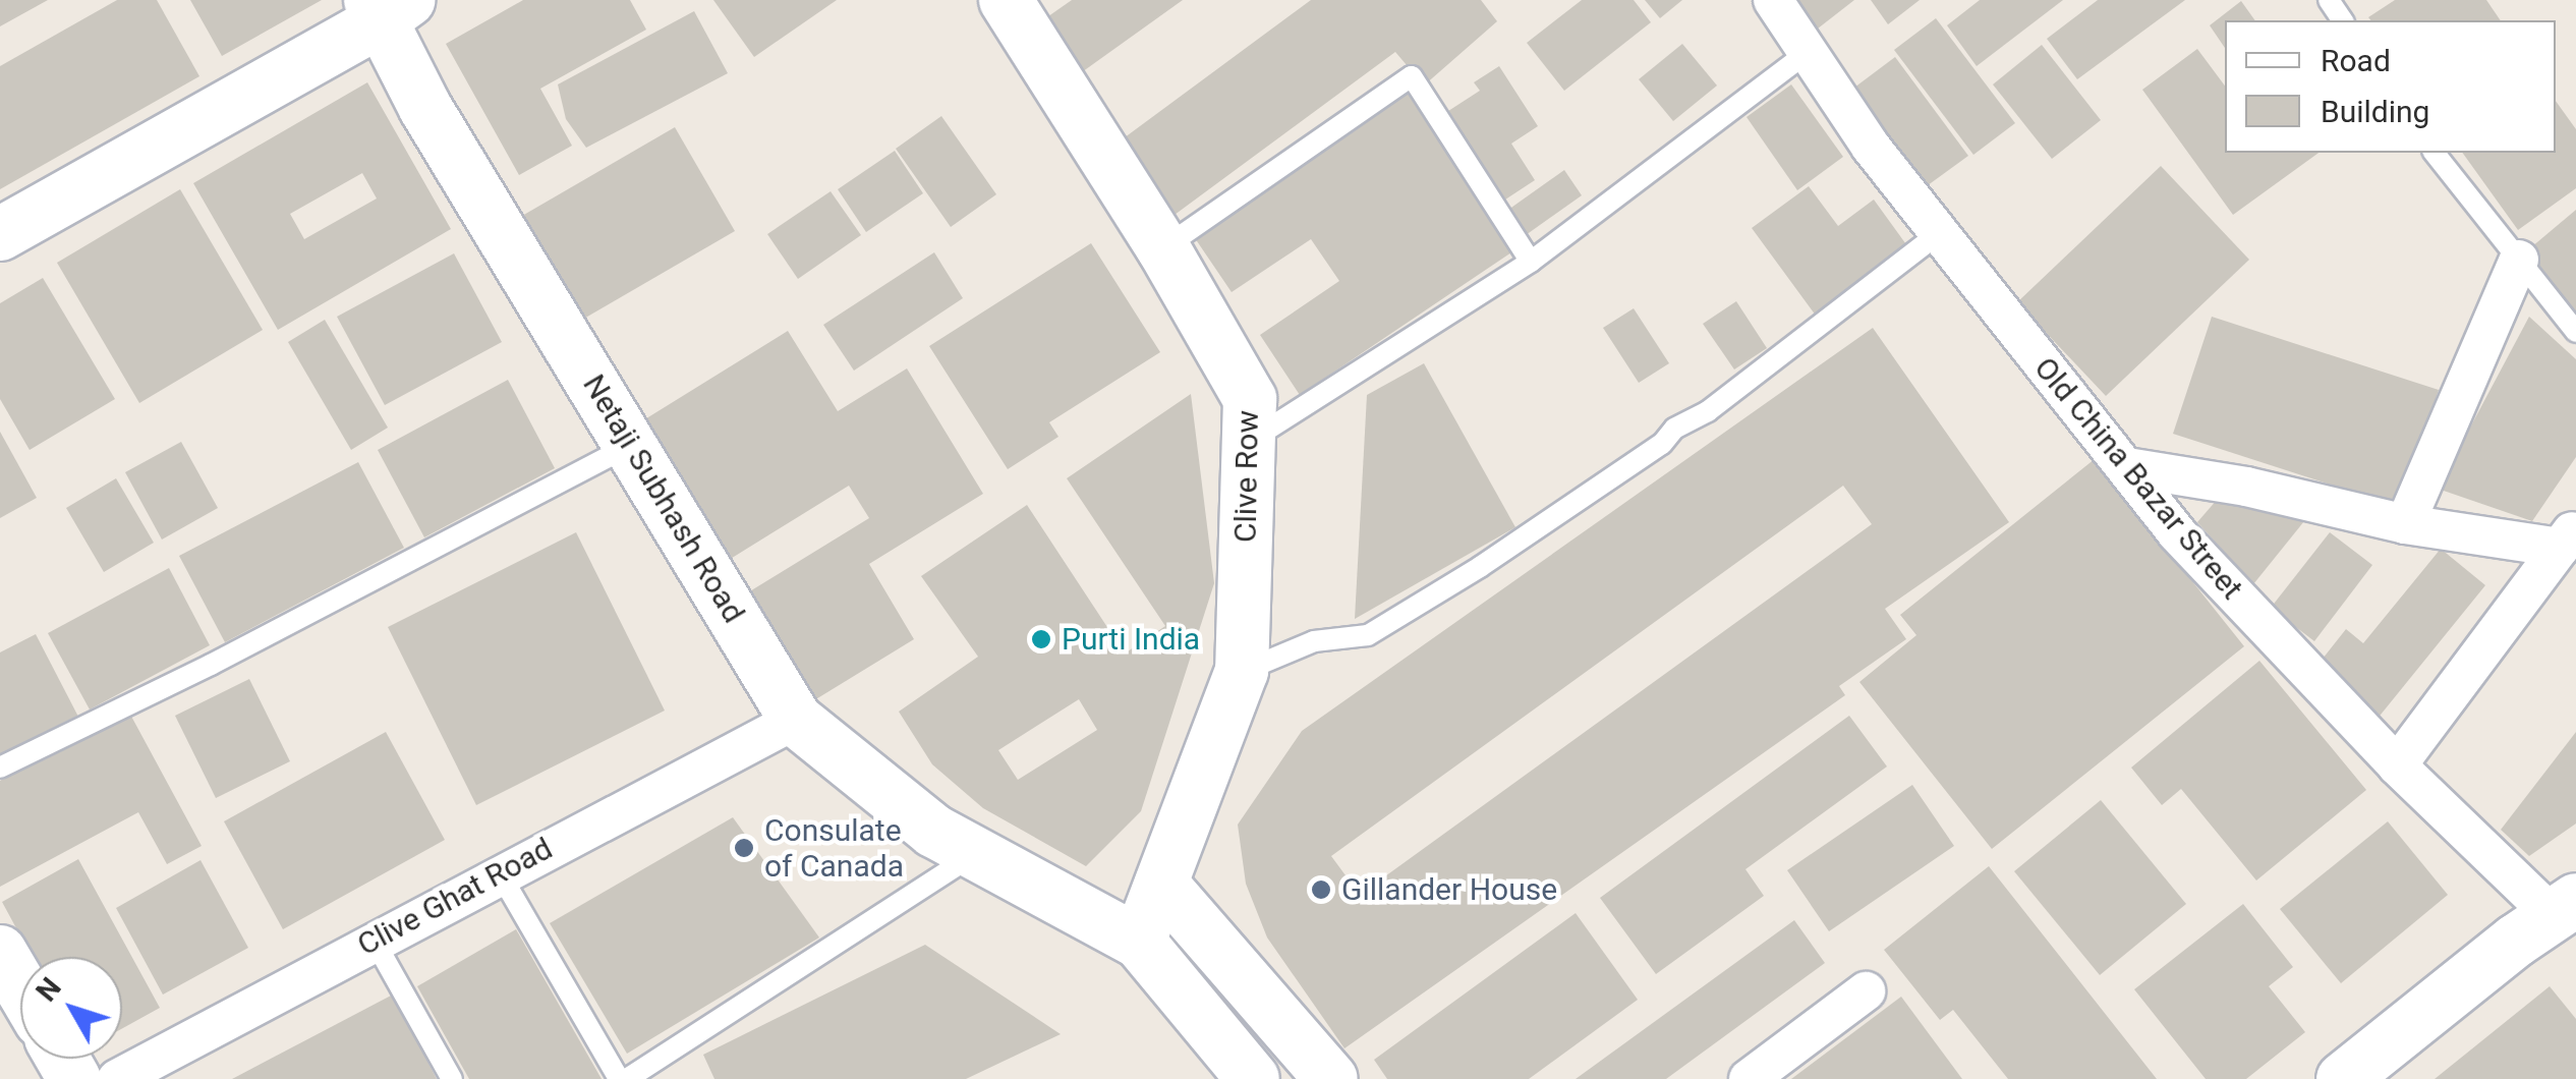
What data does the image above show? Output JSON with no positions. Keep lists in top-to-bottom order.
{
  "streets": {
    "main road": ["Clive Row", "Netaji Subhash Road"],
    "street": ["Old China Bazar Street", "Clive Ghat Road"]
  },
  "crossings": [
    ["Clive Row", "Netaji Subhash Road"],
    ["Netaji Subhash Road", "Clive Ghat Road"]
  ],
  "places": ["Purti India", "Consulate of Canada", "Gillander House"],
  "legend": ["Road", "Building"],
  "north": "top left"
}
